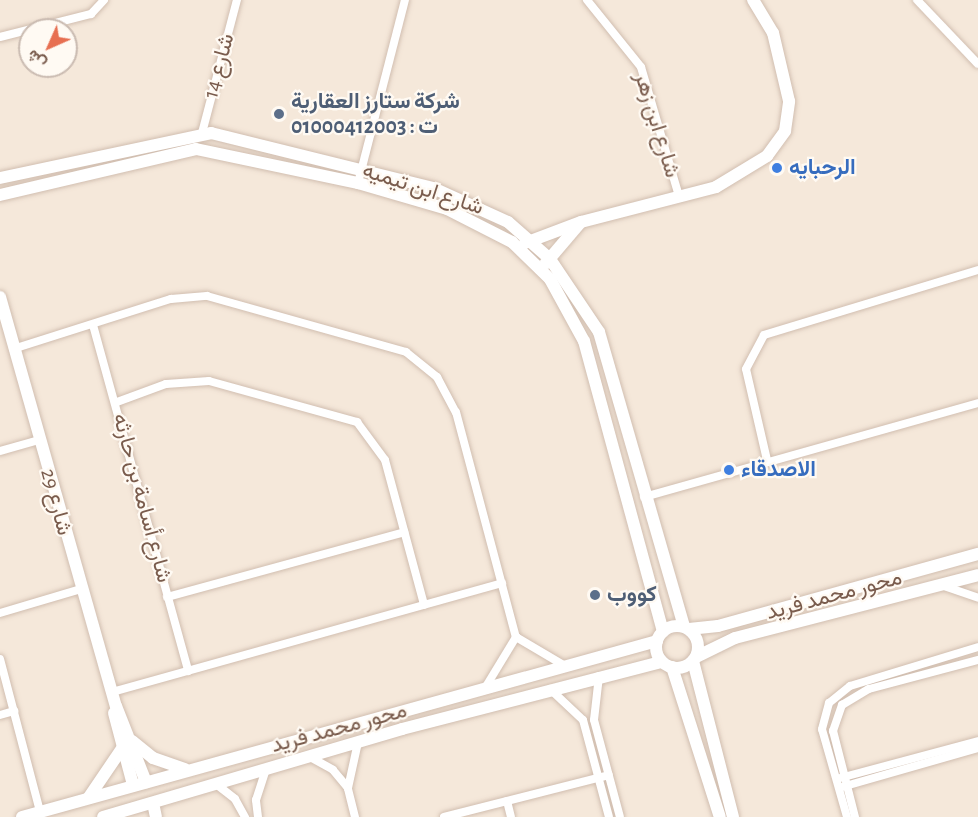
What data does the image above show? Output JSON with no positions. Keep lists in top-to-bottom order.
{
  "streets": {
    "street": [
      "شارع 14",
      "شارع ابن زهر",
      "شارع ابن تيميه",
      "شارع أسامة بن حارثه",
      "شارع 29",
      "محور محمد فريد"
    ]
  },
  "crossings": [
    ["شارع 14", "شارع ابن تيميه"],
    ["شارع ابن تيميه", "محور محمد فريد"],
    ["شارع 29", "محور محمد فريد"]
  ],
  "places": [
    "شركة ستارز العقارية ت : 01000412003",
    "الرحبايه",
    "الاصدقاء",
    "كووب"
  ],
  "north": "bottom left"
}
